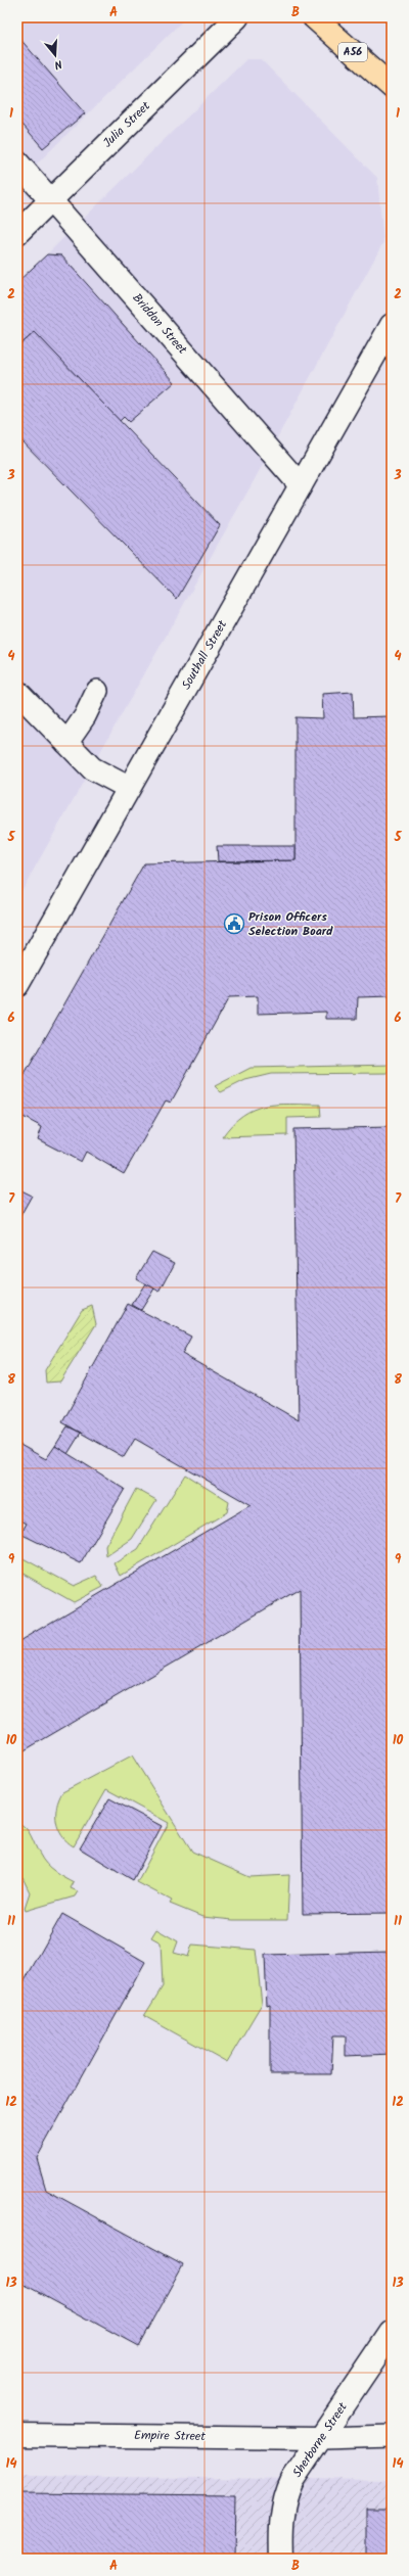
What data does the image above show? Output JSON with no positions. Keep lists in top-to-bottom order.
{
  "streets": {
    "highway": ["A56"],
    "street": [
      "Julia Street",
      "Briddon Street",
      "Southall Street",
      "Empire Street",
      "Sherborne Street"
    ]
  },
  "crossings": [
    ["Julia Street", "Briddon Street"],
    ["Briddon Street", "Southall Street"],
    ["Empire Street", "Sherborne Street"]
  ],
  "places": {
    "public building": ["Prison Officers Selection Board"]
  },
  "north": "bottom",
  "grid": {
    "columns": ["A", "B"],
    "rows": [
      "1",
      "2",
      "3",
      "4",
      "5",
      "6",
      "7",
      "8",
      "9",
      "10",
      "11",
      "12",
      "13",
      "14"
    ]
  }
}
